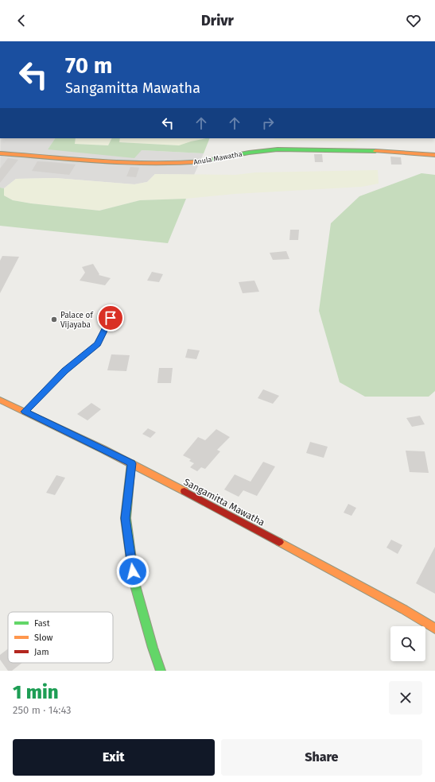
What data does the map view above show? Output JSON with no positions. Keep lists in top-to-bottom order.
{
  "streets": {
    "main road": ["Anula Mawatha", "Sangamitta Mawatha"]
  },
  "places": ["Palace of Vijayaba"],
  "legend": ["Fast", "Slow", "Jam"],
  "page": {
    "header": "Drivr",
    "turn": ["70 m", "Sangamitta Mawatha"],
    "heading": ["1 min", "250 m · 14:43"],
    "buttons": ["Exit", "Share"]
  }
}
